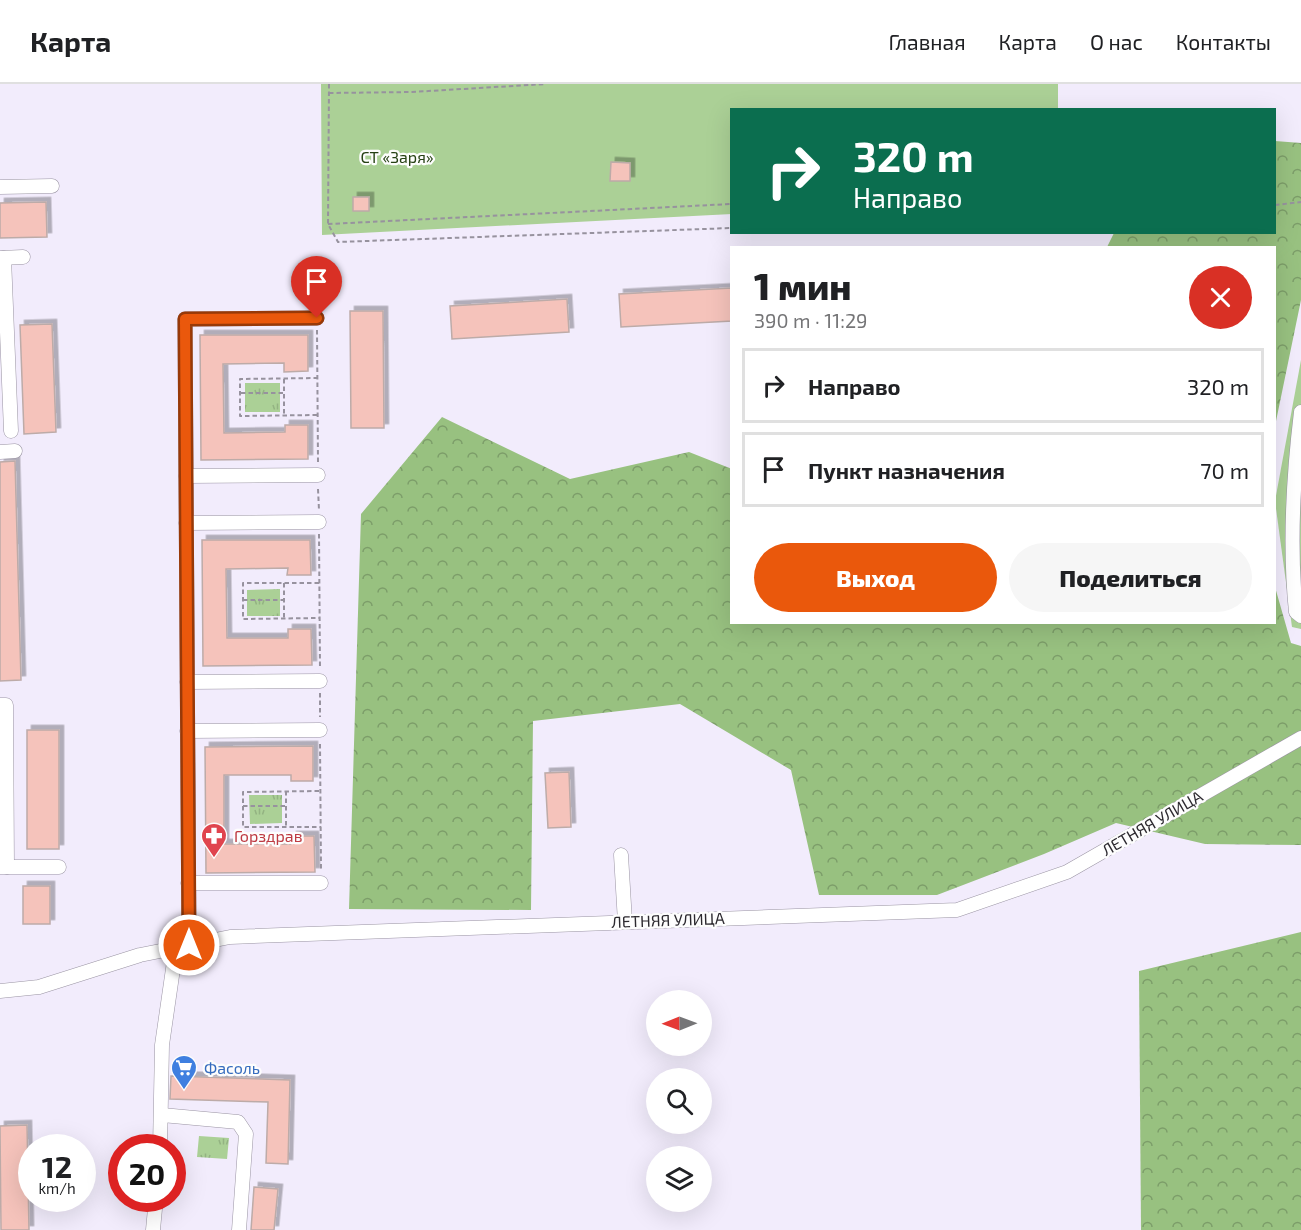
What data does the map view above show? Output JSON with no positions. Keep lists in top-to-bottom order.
{
  "streets": {
    "street": ["ЛЕТНЯЯ УЛИЦА"]
  },
  "parks": ["СТ «Заря»"],
  "places": {
    "pharmacy": ["Горздрав"],
    "supermarket": ["Фасоль"]
  },
  "north": "left",
  "page": {
    "header": "Карта",
    "nav": [
      "Главная",
      "Карта",
      "О нас",
      "Контакты"
    ],
    "turn": ["320 m", "Направо"],
    "heading": ["1 мин", "390 m · 11:29"],
    "list": [
      {
        "name": "Направо",
        "value": "320 m"
      },
      {
        "name": "Пункт назначения",
        "value": "70 m"
      }
    ],
    "buttons": ["Выход", "Поделиться"],
    "speed": "12 km/h",
    "limit": "20"
  }
}
